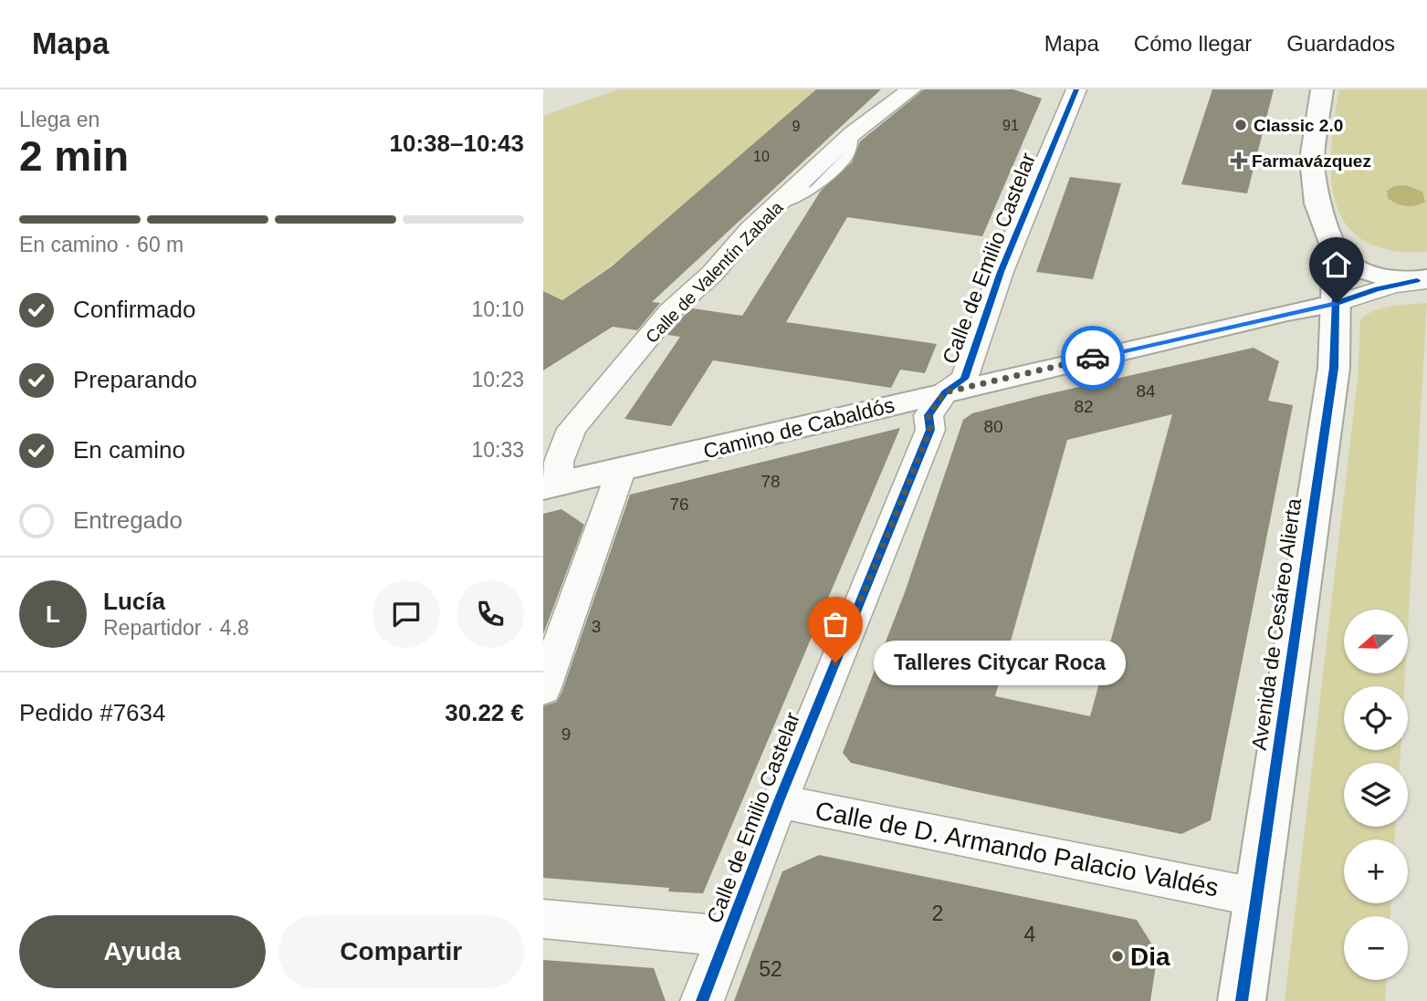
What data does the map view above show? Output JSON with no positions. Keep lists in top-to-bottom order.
{
  "streets": {
    "main road": ["Camino de Cabaldós", "Avenida de Cesáreo Alierta"],
    "street": ["Calle de Emilio Castelar", "Calle de Valentín Zabala", "Calle de D. Armando Palacio Valdés"]
  },
  "crossings": [
    ["Calle de Emilio Castelar", "Camino de Cabaldós"],
    ["Calle de Emilio Castelar", "Calle de D. Armando Palacio Valdés"],
    ["Calle de Valentín Zabala", "Camino de Cabaldós"],
    ["Camino de Cabaldós", "Avenida de Cesáreo Alierta"],
    ["Avenida de Cesáreo Alierta", "Calle de D. Armando Palacio Valdés"]
  ],
  "places": {
    "other": ["Classic 2.0", "Talleres Citycar Roca", "Dia"],
    "health": ["Farmavázquez"]
  },
  "house_numbers": [
    "91",
    "9",
    "10",
    "84",
    "82",
    "80",
    "78",
    "76",
    "3",
    "9",
    "2",
    "4",
    "52"
  ],
  "north": "left",
  "page": {
    "header": "Mapa",
    "nav": ["Mapa", "Cómo llegar", "Guardados"],
    "heading": ["2 min", "Llega en", "10:38–10:43"],
    "panel": [
      "Lucía",
      "Repartidor · 4.8",
      "Pedido #7634",
      "30.22 €"
    ],
    "bar": "En camino · 60 m",
    "list": [
      ["Confirmado", "10:10"],
      ["Preparando", "10:23"],
      ["En camino", "10:33"],
      "Entregado"
    ],
    "round": "L",
    "map_buttons": ["+", "−"],
    "bubble": "Talleres Citycar Roca",
    "buttons": ["Ayuda", "Compartir"]
  }
}
